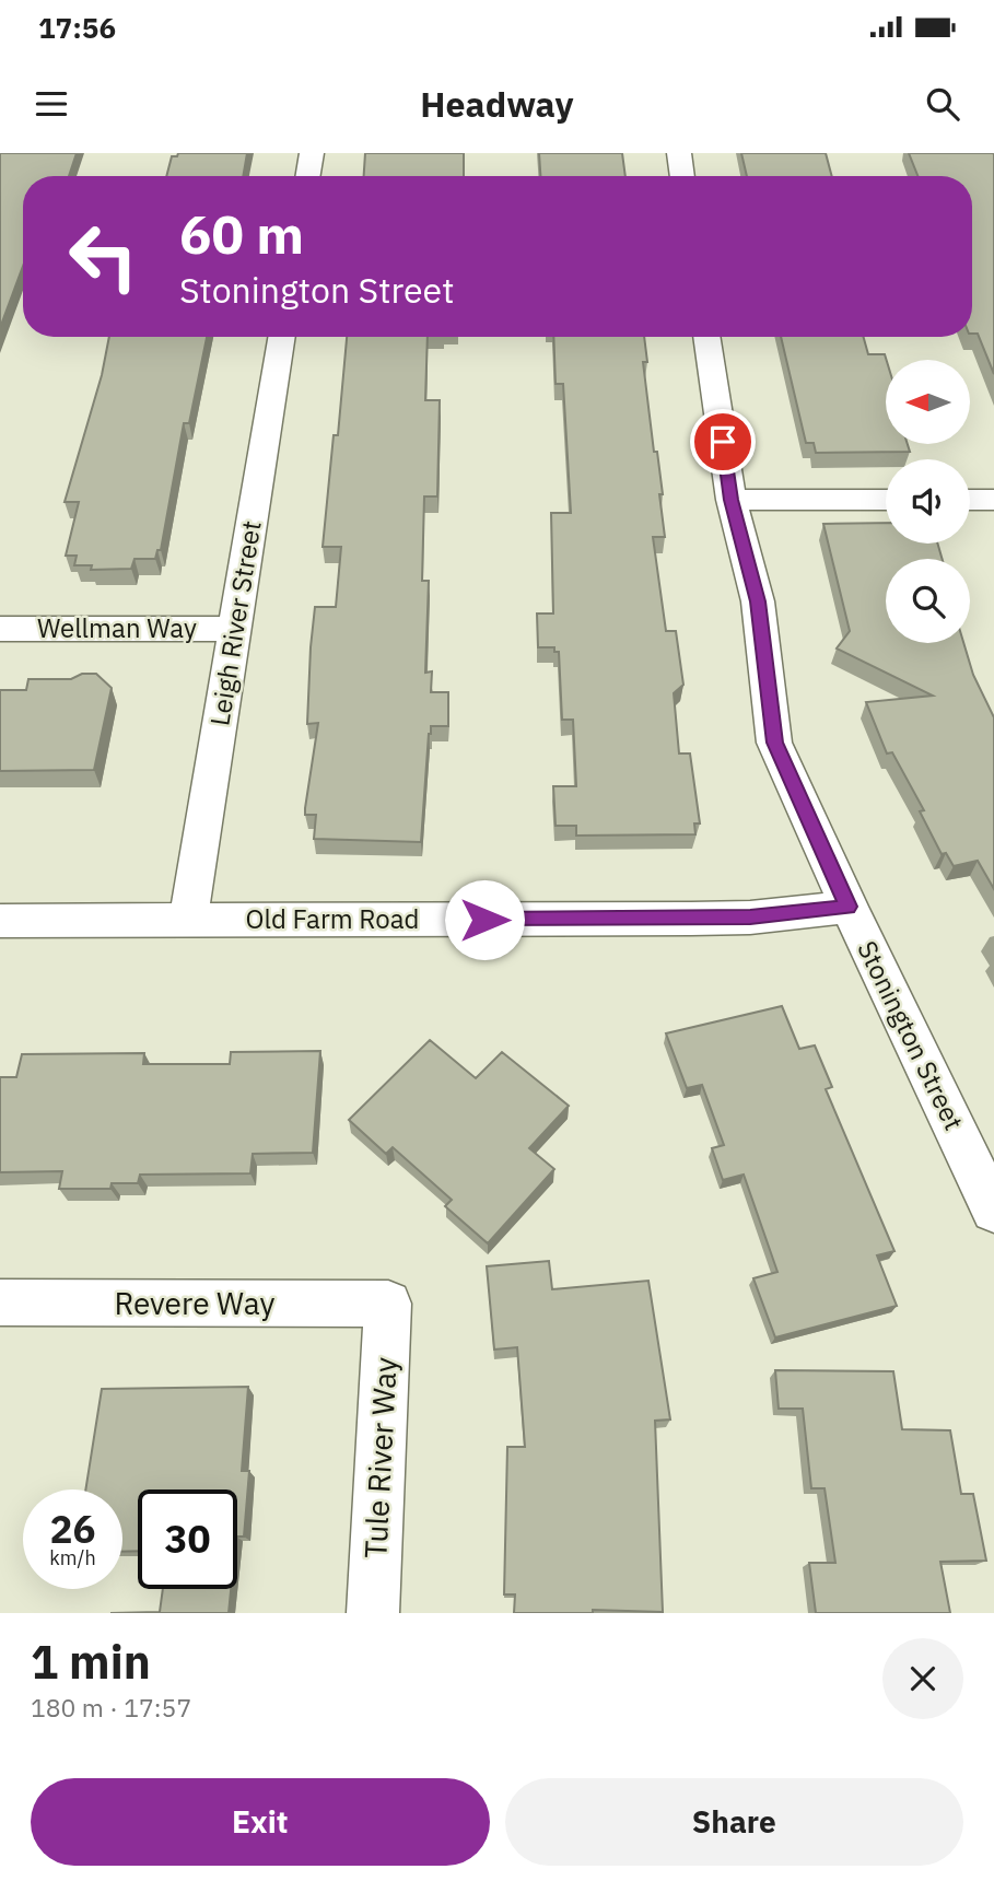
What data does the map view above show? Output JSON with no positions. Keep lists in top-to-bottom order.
{
  "streets": {
    "street": [
      "Leigh River Street",
      "Wellman Way",
      "Old Farm Road",
      "Stonington Street",
      "Revere Way",
      "Tule River Way"
    ]
  },
  "crossings": [
    ["Leigh River Street", "Wellman Way"],
    ["Leigh River Street", "Old Farm Road"],
    ["Old Farm Road", "Stonington Street"],
    ["Revere Way", "Tule River Way"]
  ],
  "north": "left",
  "page": {
    "status": "17:56",
    "header": "Headway",
    "turn": ["60 m", "Stonington Street"],
    "speed": "26 km/h",
    "limit": "30",
    "heading": ["1 min", "180 m · 17:57"],
    "buttons": ["Exit", "Share"]
  }
}
